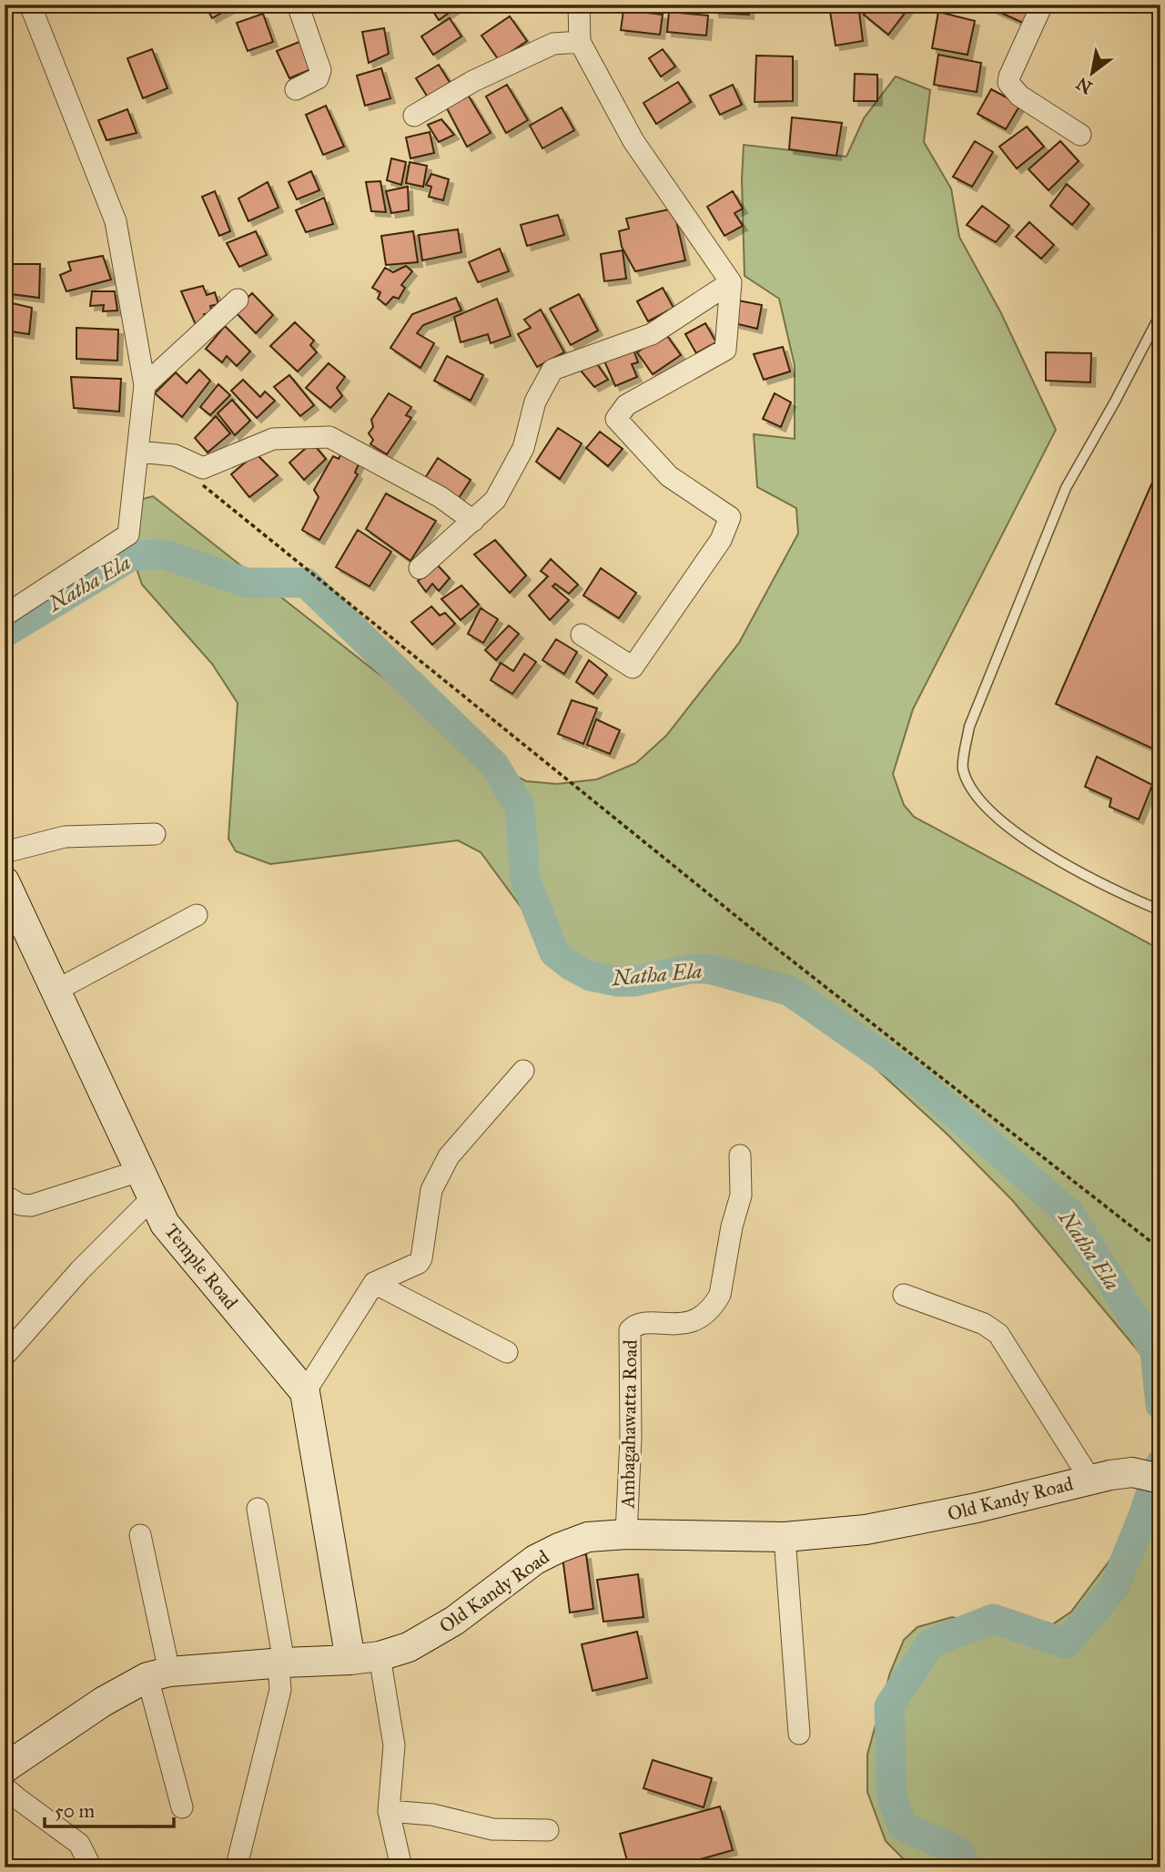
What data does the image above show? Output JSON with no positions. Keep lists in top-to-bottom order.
{
  "streets": {
    "street": ["Temple Road", "Ambagahawatta Road", "Old Kandy Road"]
  },
  "crossings": [
    ["Ambagahawatta Road", "Old Kandy Road"]
  ],
  "water": ["Natha Ela"],
  "scale_bar": "50 m",
  "north": "bottom left"
}
